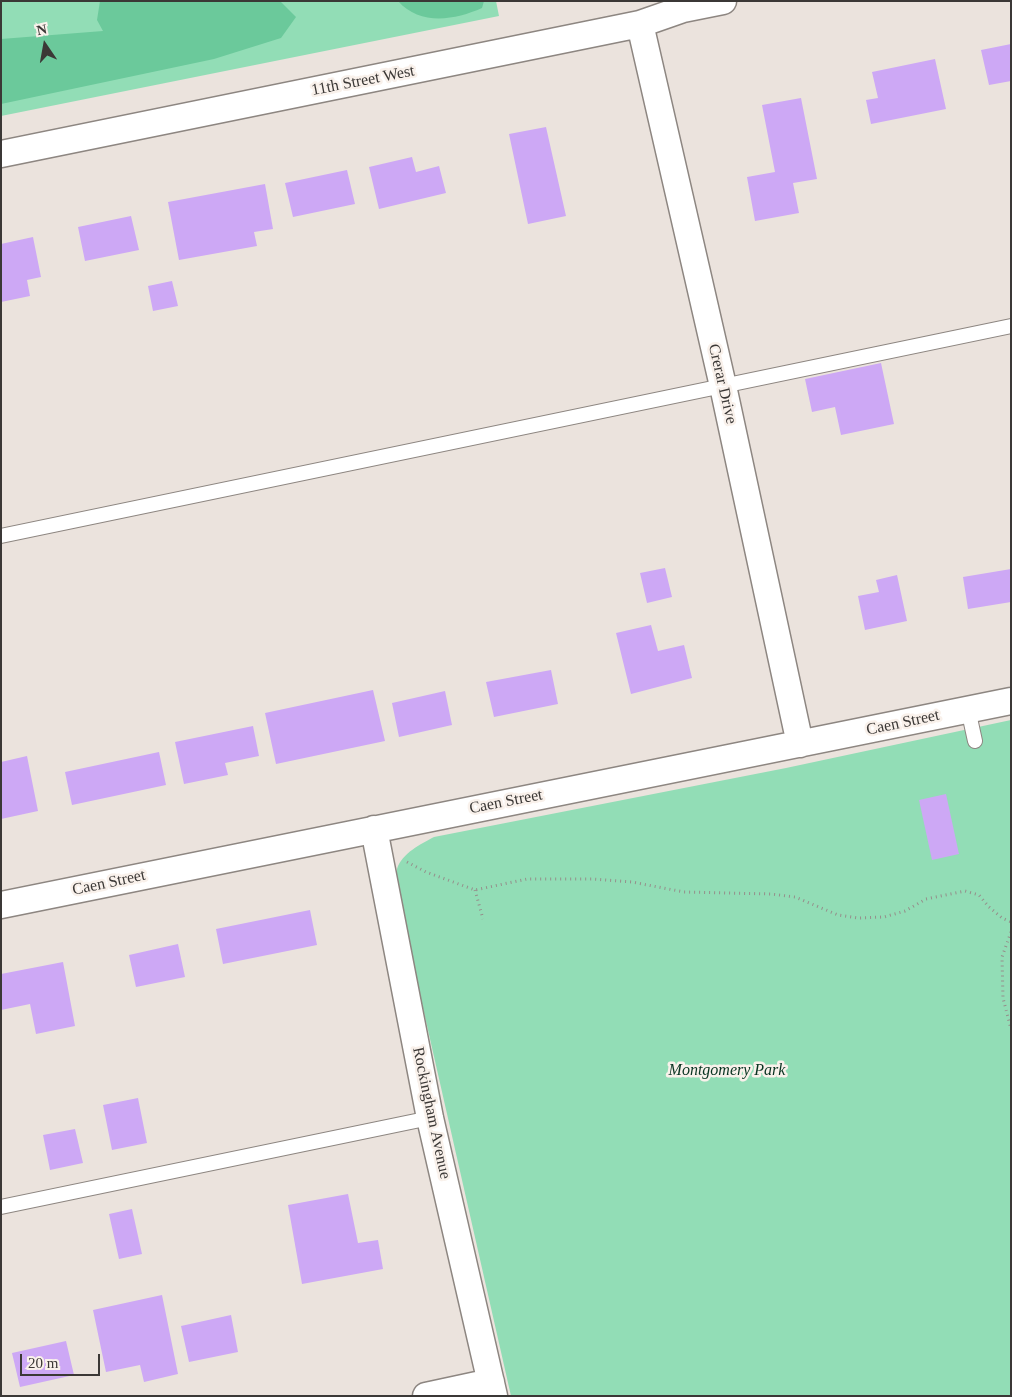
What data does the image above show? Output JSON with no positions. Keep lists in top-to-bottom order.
{
  "streets": {
    "street": [
      "11th Street West",
      "Crerar Drive",
      "Caen Street",
      "Rockingham Avenue"
    ]
  },
  "crossings": [
    ["11th Street West", "Crerar Drive"],
    ["Crerar Drive", "Caen Street"],
    ["Caen Street", "Rockingham Avenue"]
  ],
  "parks": ["Montgomery Park"],
  "scale_bar": "20 m",
  "north": "top"
}
